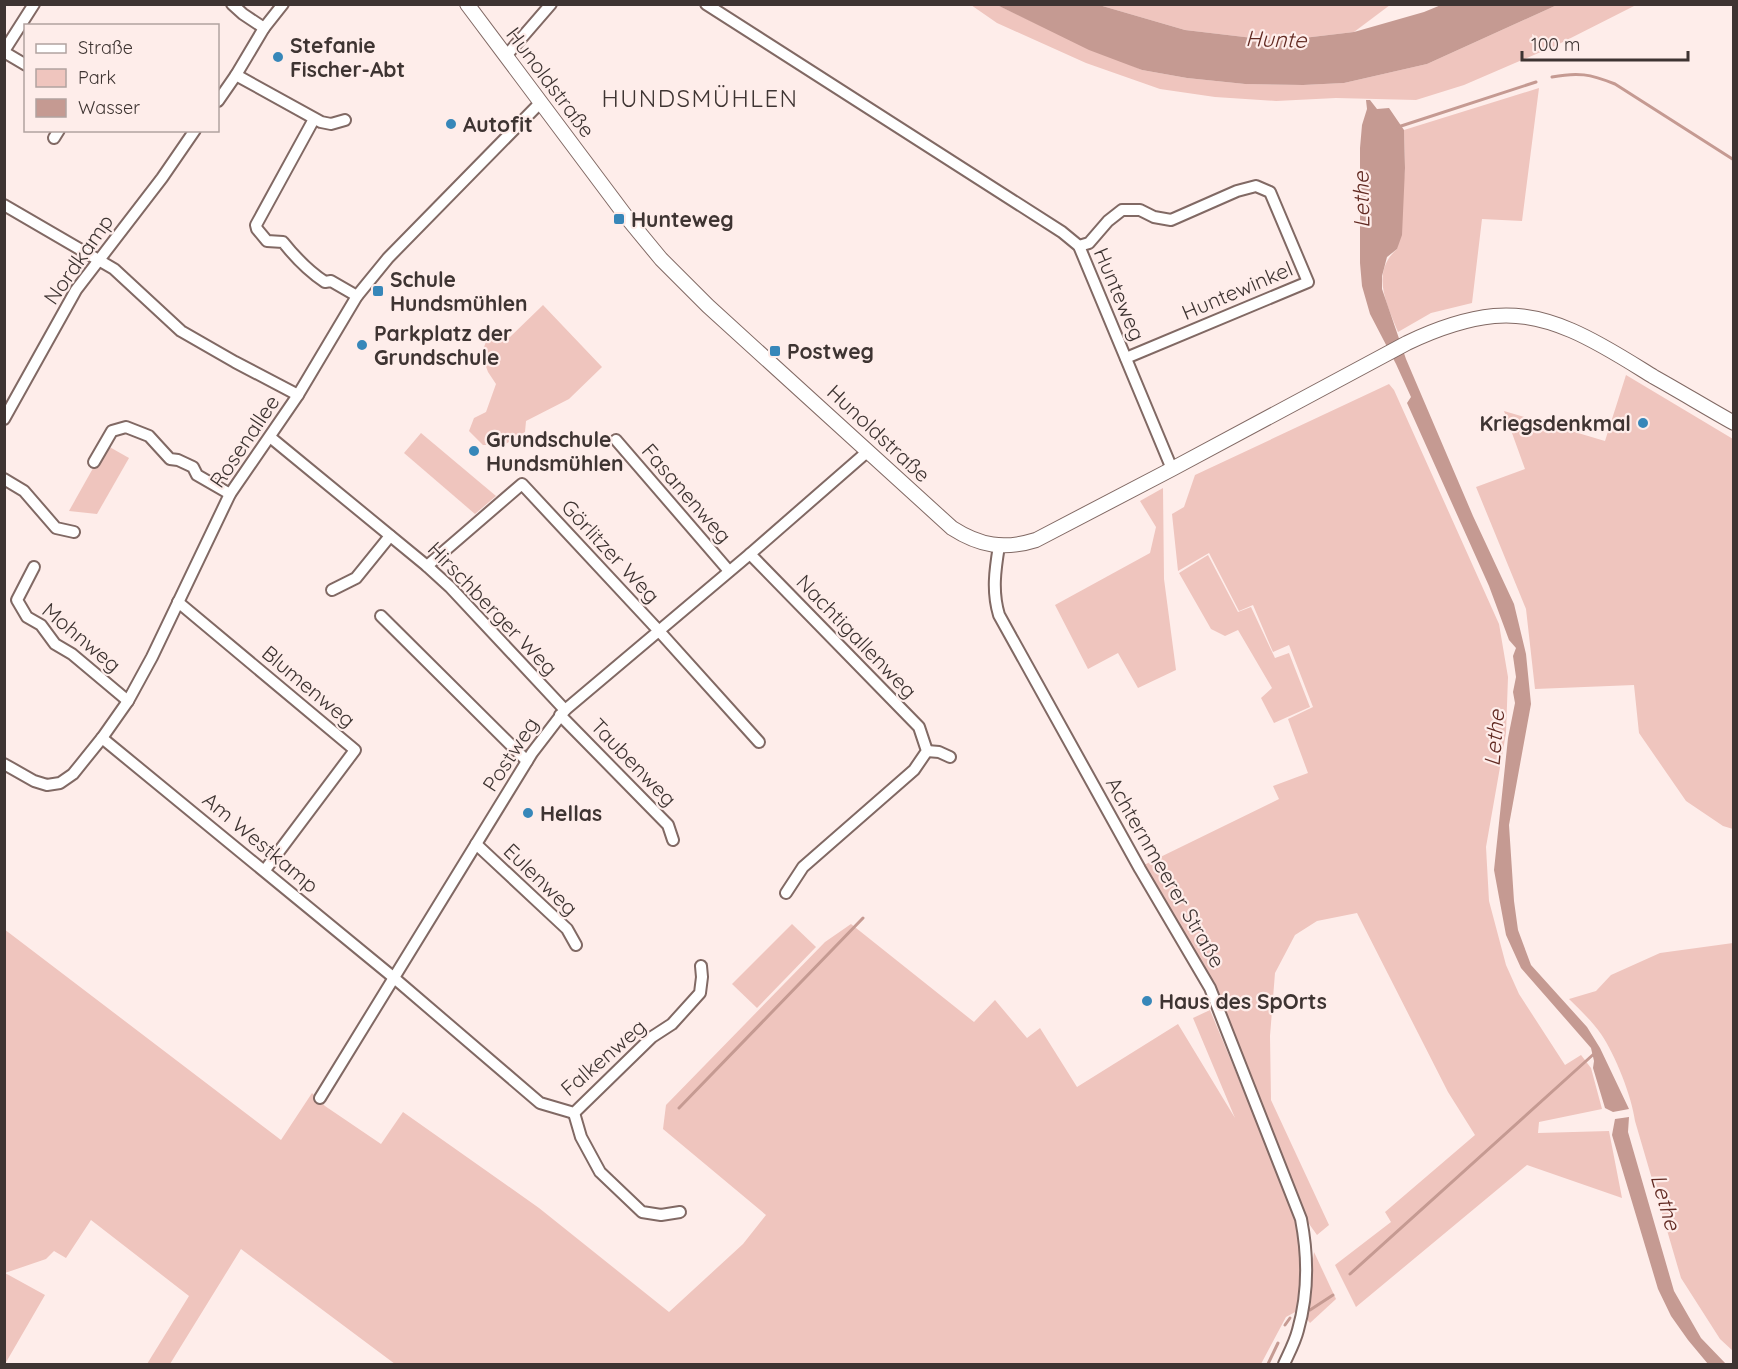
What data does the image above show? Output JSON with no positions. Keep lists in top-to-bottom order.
{
  "streets": {
    "street": [
      "Hunoldstraße",
      "Nordkamp",
      "Huntewinkel",
      "Hunteweg",
      "Rosenallee",
      "Fasanenweg",
      "Görlitzer Weg",
      "Hirschberger Weg",
      "Nachtigallenweg",
      "Mohnweg",
      "Blumenweg",
      "Postweg",
      "Taubenweg",
      "Am Westkamp",
      "Achternmeerer Straße",
      "Eulenweg",
      "Falkenweg"
    ]
  },
  "crossings": [
    ["Hunoldstraße", "Hunteweg"],
    ["Hunoldstraße", "Rosenallee"],
    ["Hunoldstraße", "Postweg"],
    ["Hunoldstraße", "Achternmeerer Straße"],
    ["Huntewinkel", "Hunteweg"],
    ["Rosenallee", "Hirschberger Weg"],
    ["Rosenallee", "Mohnweg"],
    ["Rosenallee", "Blumenweg"],
    ["Rosenallee", "Am Westkamp"],
    ["Fasanenweg", "Postweg"],
    ["Görlitzer Weg", "Hirschberger Weg"],
    ["Görlitzer Weg", "Postweg"],
    ["Hirschberger Weg", "Postweg"],
    ["Hirschberger Weg", "Taubenweg"],
    ["Nachtigallenweg", "Postweg"],
    ["Blumenweg", "Am Westkamp"],
    ["Postweg", "Taubenweg"],
    ["Postweg", "Am Westkamp"],
    ["Postweg", "Eulenweg"],
    ["Postweg", "Falkenweg"],
    ["Am Westkamp", "Falkenweg"]
  ],
  "districts": ["HUNDSMÜHLEN"],
  "water": ["Hunte", "Lethe"],
  "places": {
    "other": [
      "Stefanie Fischer-Abt",
      "Autofit",
      "Parkplatz der Grundschule",
      "Kriegsdenkmal",
      "Grundschule Hundsmühlen",
      "Hellas",
      "Haus des SpOrts"
    ],
    "transit": ["Hunteweg", "Schule Hundsmühlen", "Postweg"]
  },
  "legend": ["Straße", "Park", "Wasser"],
  "scale_bar": "100 m"
}
